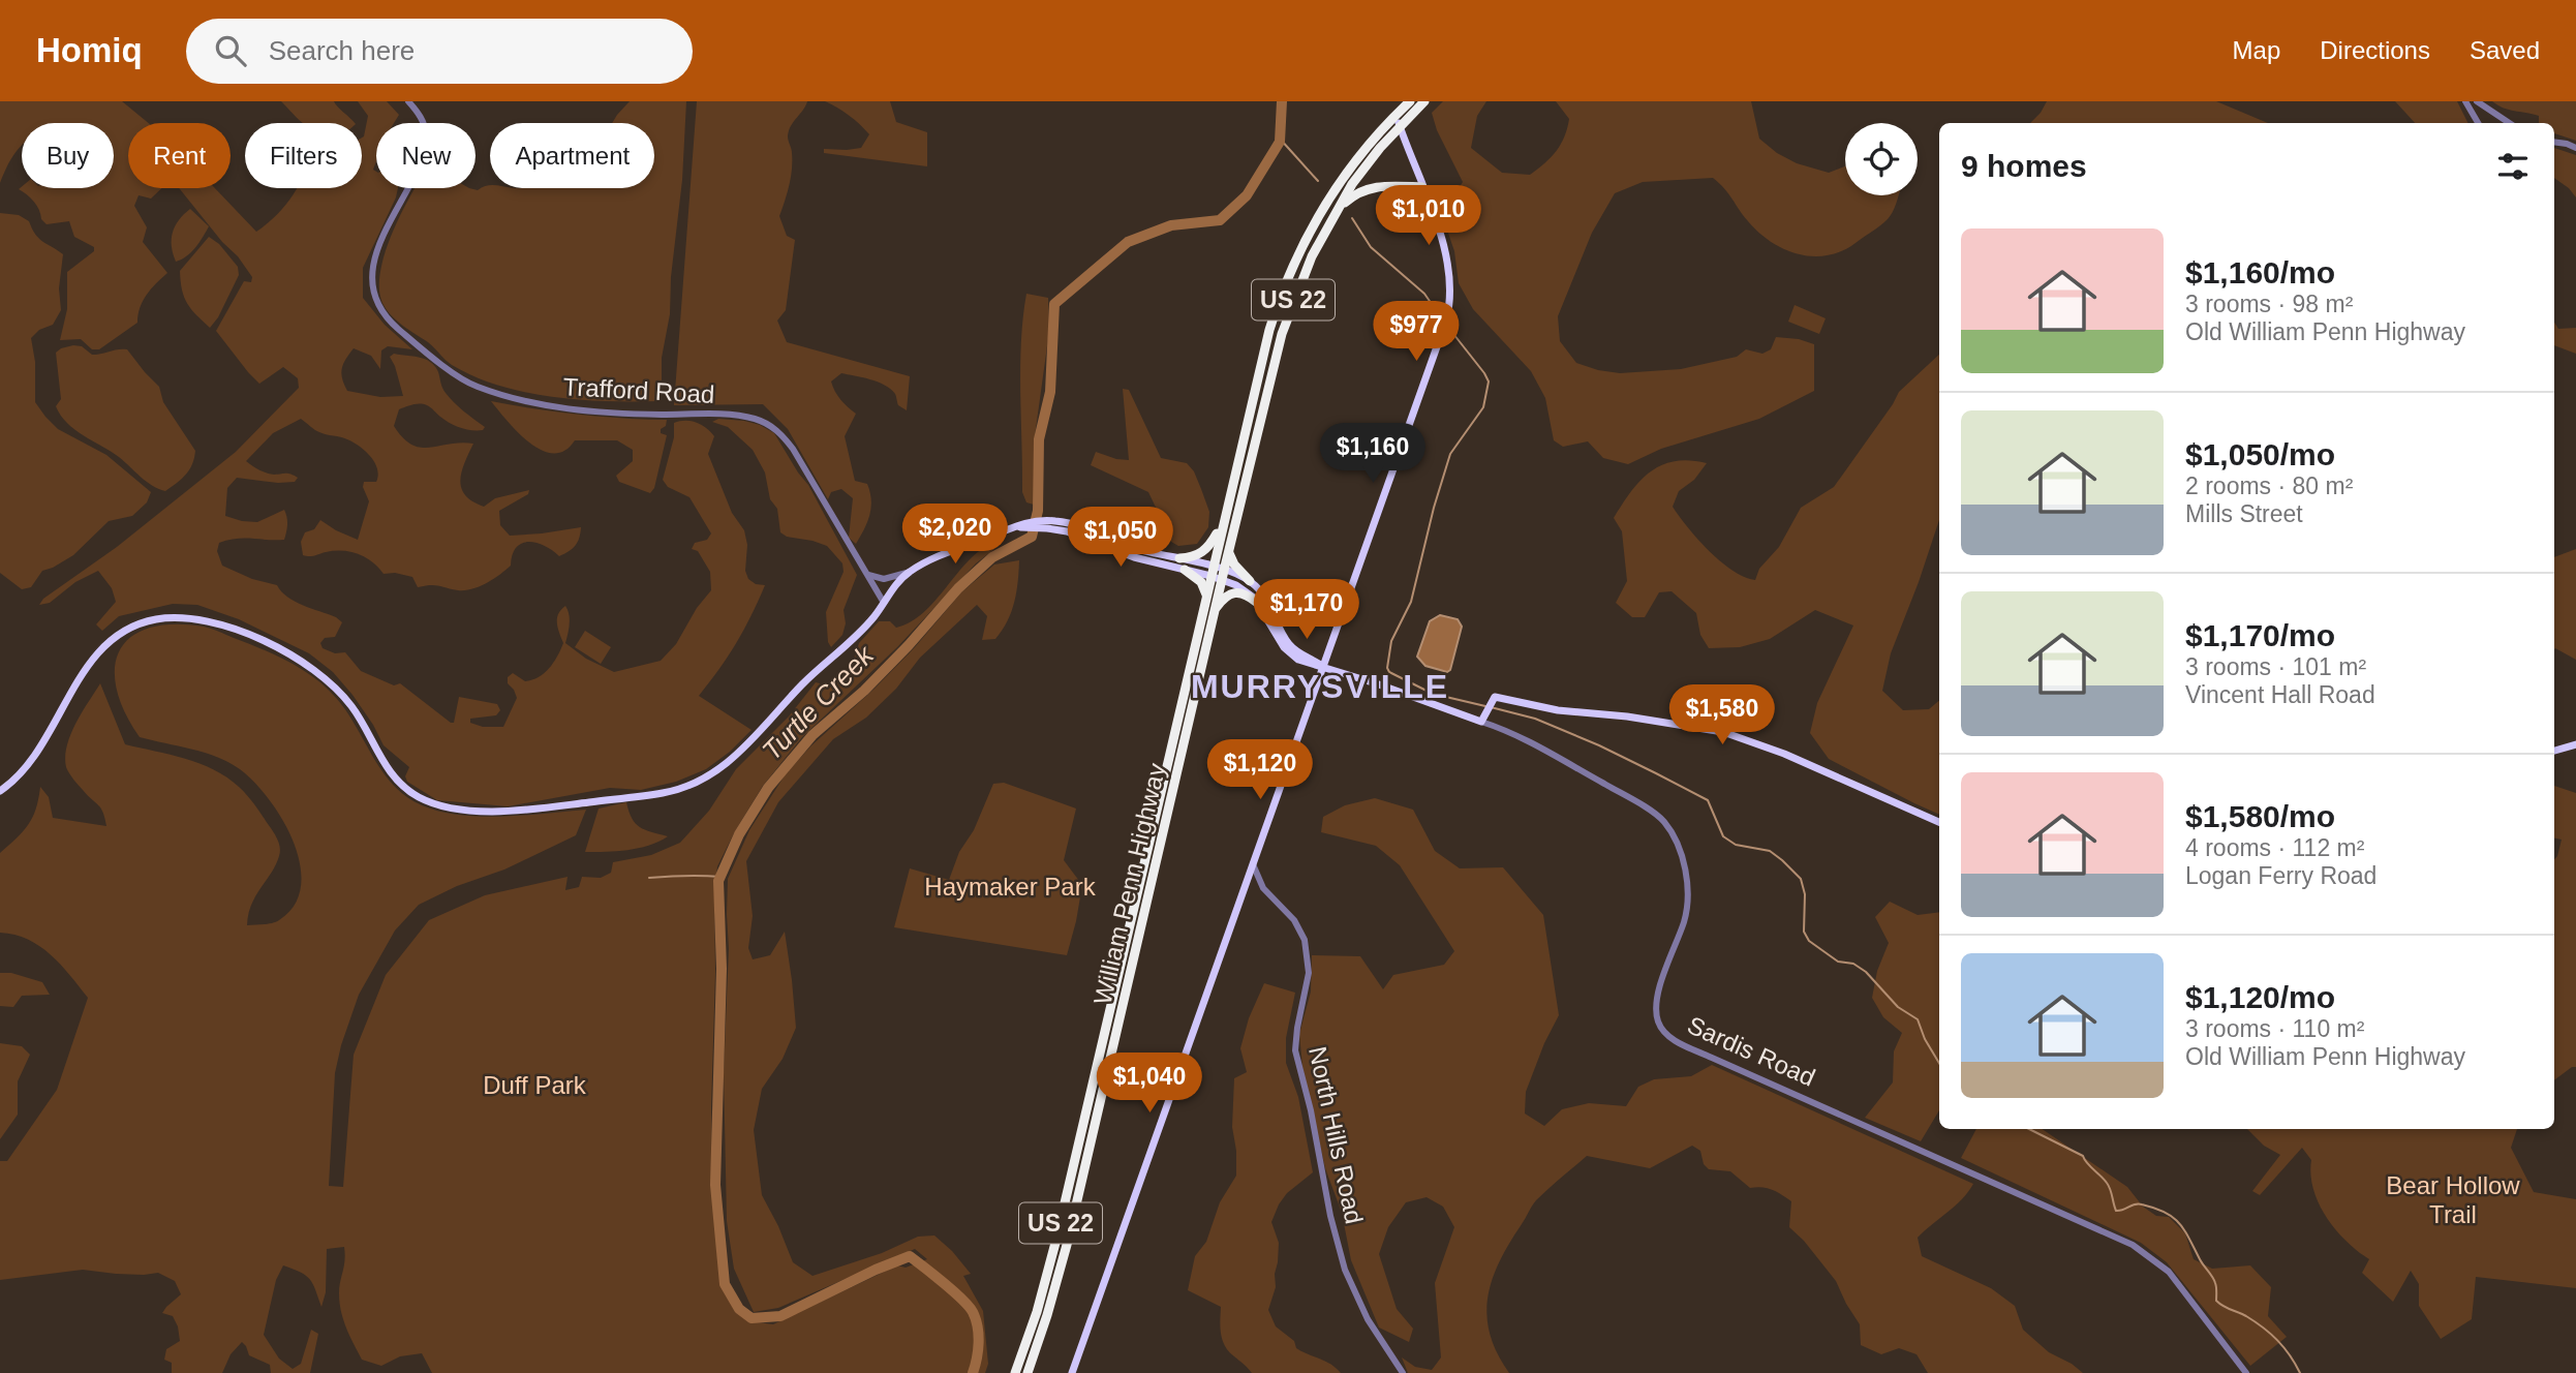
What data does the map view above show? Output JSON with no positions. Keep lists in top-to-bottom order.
{
  "streets": {
    "highway": ["US 22", "William Penn Highway"],
    "main road": ["Sardis Road"],
    "street": ["Trafford Road", "North Hills Road"]
  },
  "districts": ["MURRYSVILLE"],
  "water": ["Turtle Creek"],
  "parks": ["Haymaker Park", "Duff Park", "Bear Hollow Trail"],
  "page": {
    "header": "Homiq",
    "search": "Search here",
    "nav": ["Map", "Directions", "Saved"],
    "chip": [
      "Buy",
      "Rent",
      "Filters",
      "New",
      "Apartment"
    ],
    "heading": "9 homes",
    "price": [
      "$1,010",
      "$977",
      "$1,160",
      "$2,020",
      "$1,050",
      "$1,170",
      "$1,580",
      "$1,120",
      "$1,040"
    ],
    "list": [
      {
        "name": "$1,160/mo",
        "note": "3 rooms · 98 m² · Old William Penn Highway"
      },
      {
        "name": "$1,050/mo",
        "note": "2 rooms · 80 m² · Mills Street"
      },
      {
        "name": "$1,170/mo",
        "note": "3 rooms · 101 m² · Vincent Hall Road"
      },
      {
        "name": "$1,580/mo",
        "note": "4 rooms · 112 m² · Logan Ferry Road"
      },
      {
        "name": "$1,120/mo",
        "note": "3 rooms · 110 m² · Old William Penn Highway"
      }
    ]
  }
}
